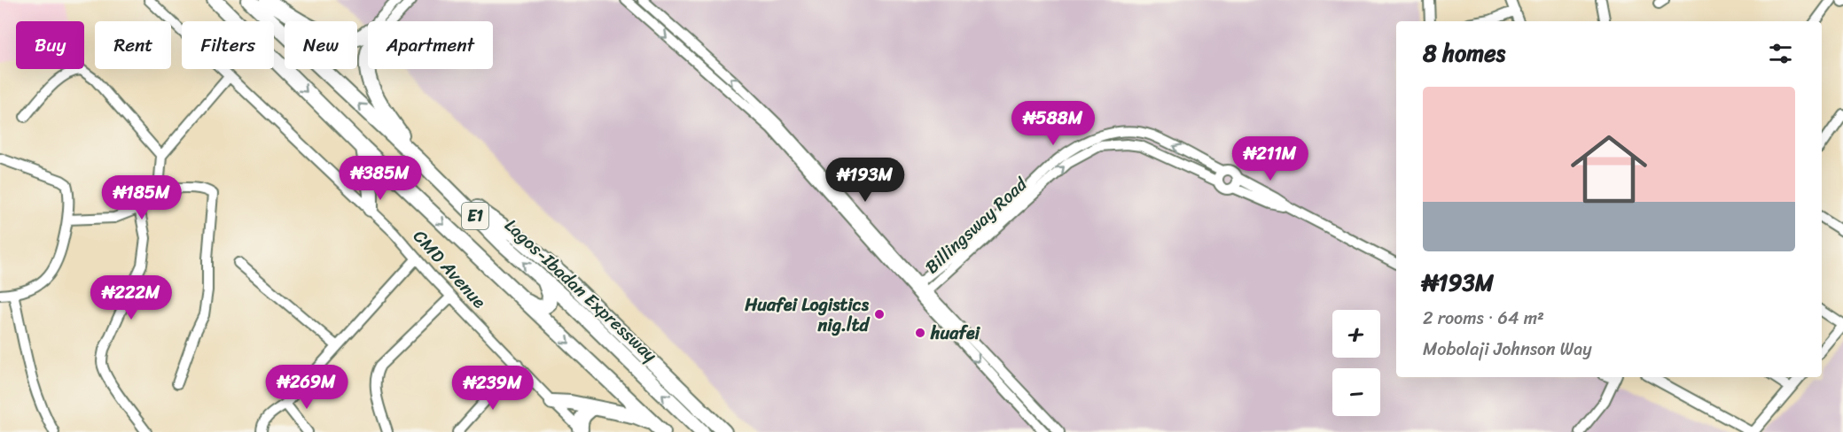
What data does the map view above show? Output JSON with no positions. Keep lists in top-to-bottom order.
{
  "streets": {
    "highway": ["E1", "Lagos-Ibadan Expressway"],
    "street": ["Billingsway Road", "CMD Avenue"]
  },
  "places": ["Huafei Logistics nig.ltd", "huafei"],
  "page": {
    "chip": [
      "Buy",
      "Rent",
      "Filters",
      "New",
      "Apartment"
    ],
    "heading": "8 homes",
    "list": [
      {
        "name": "₦193M",
        "note": "2 rooms · 64 m² · Mobolaji Johnson Way"
      }
    ],
    "price": [
      "₦588M",
      "₦211M",
      "₦385M",
      "₦193M",
      "₦185M",
      "₦222M",
      "₦269M",
      "₦239M"
    ],
    "map_buttons": ["+", "−"]
  }
}
